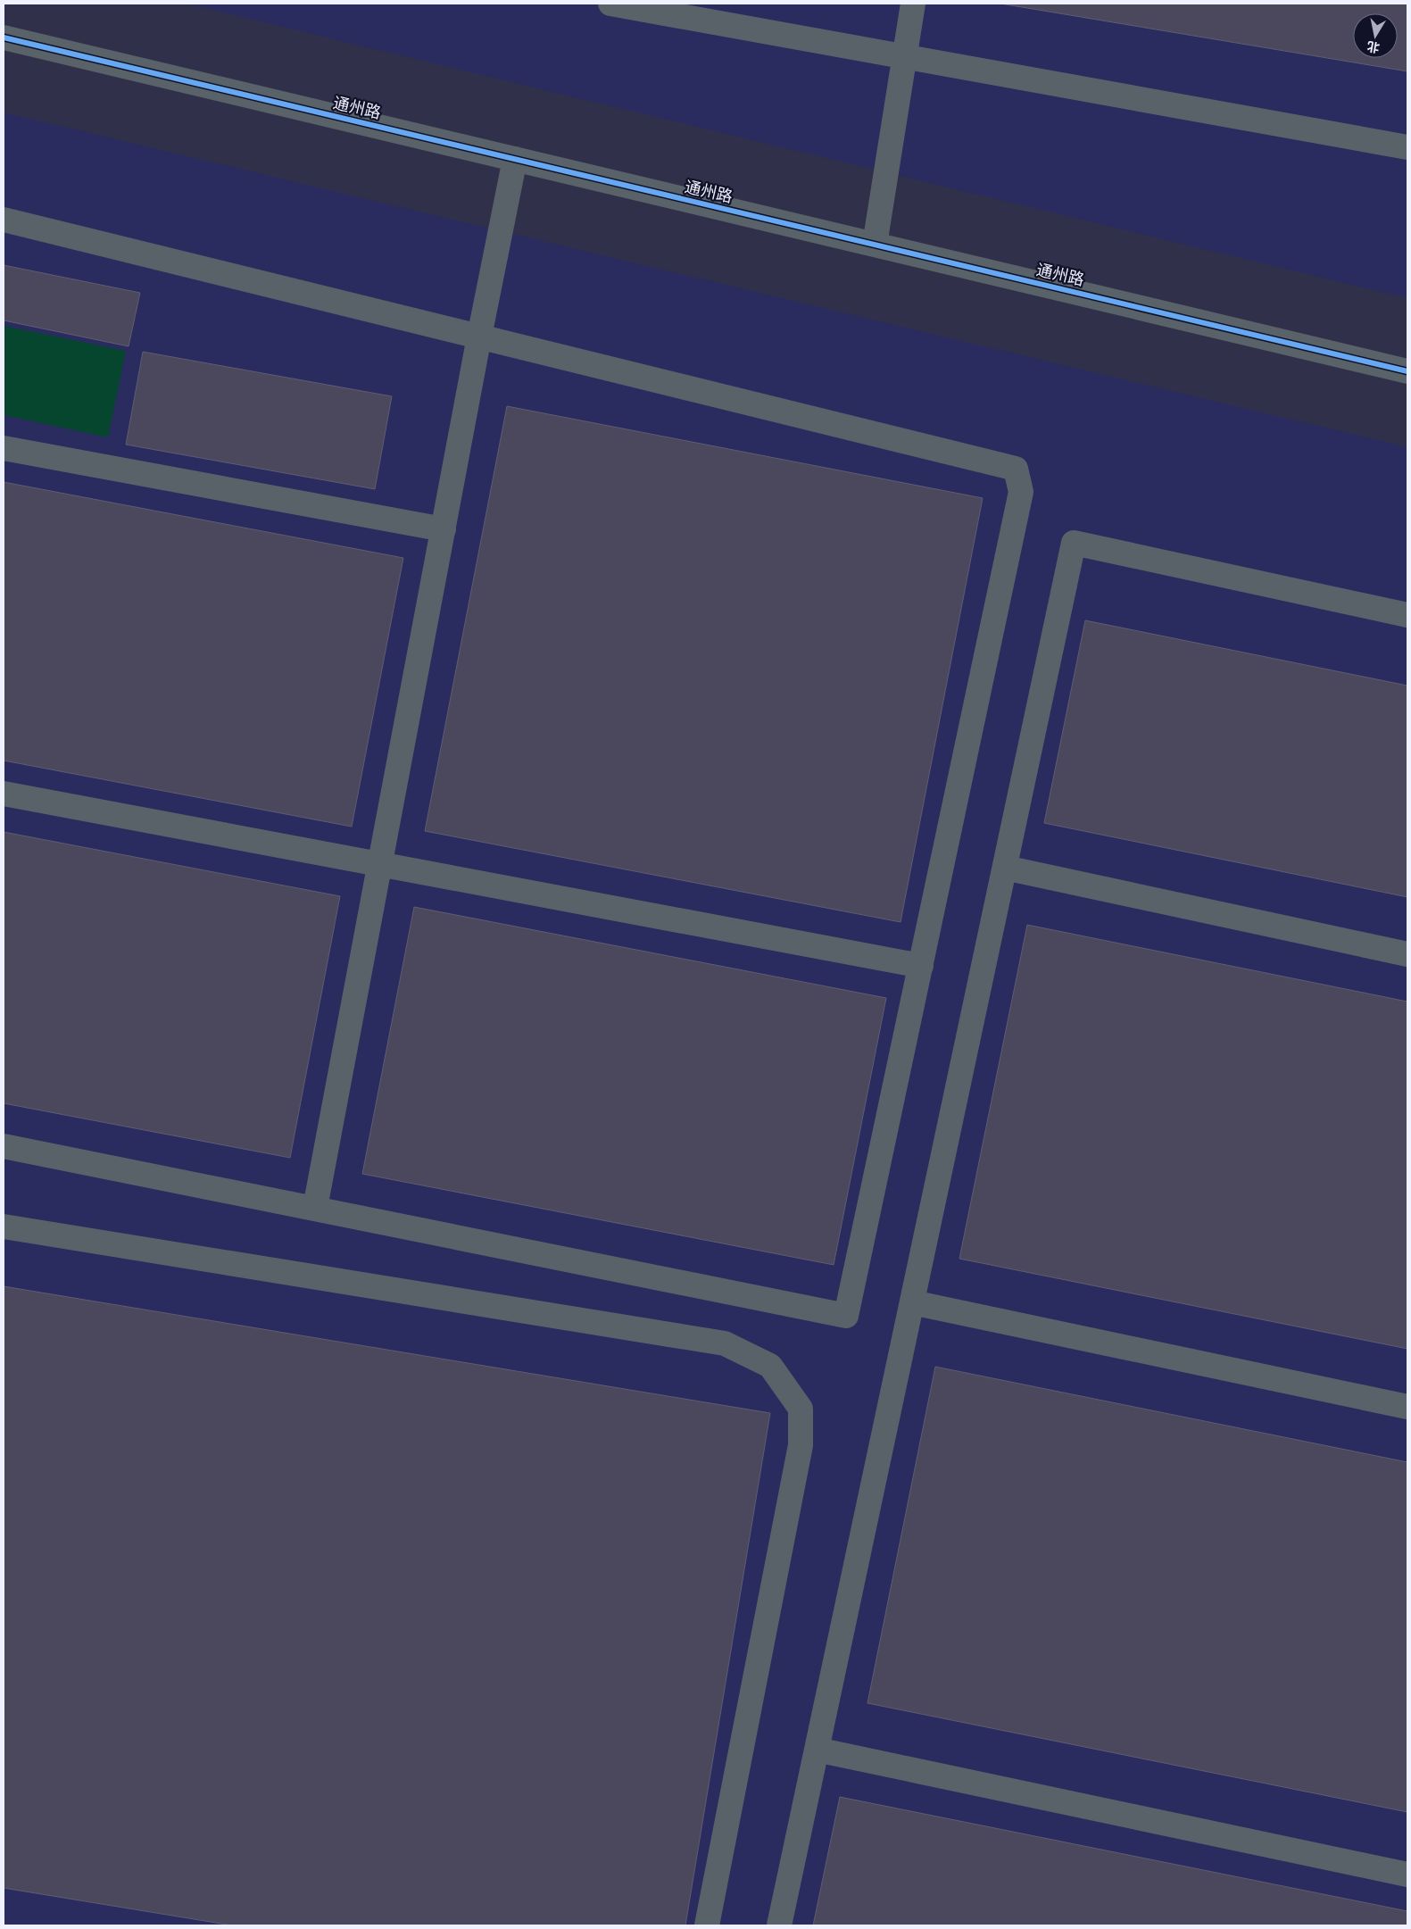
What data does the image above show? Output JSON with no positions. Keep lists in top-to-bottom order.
{
  "streets": {
    "street": ["通州路"]
  },
  "north": "bottom"
}
